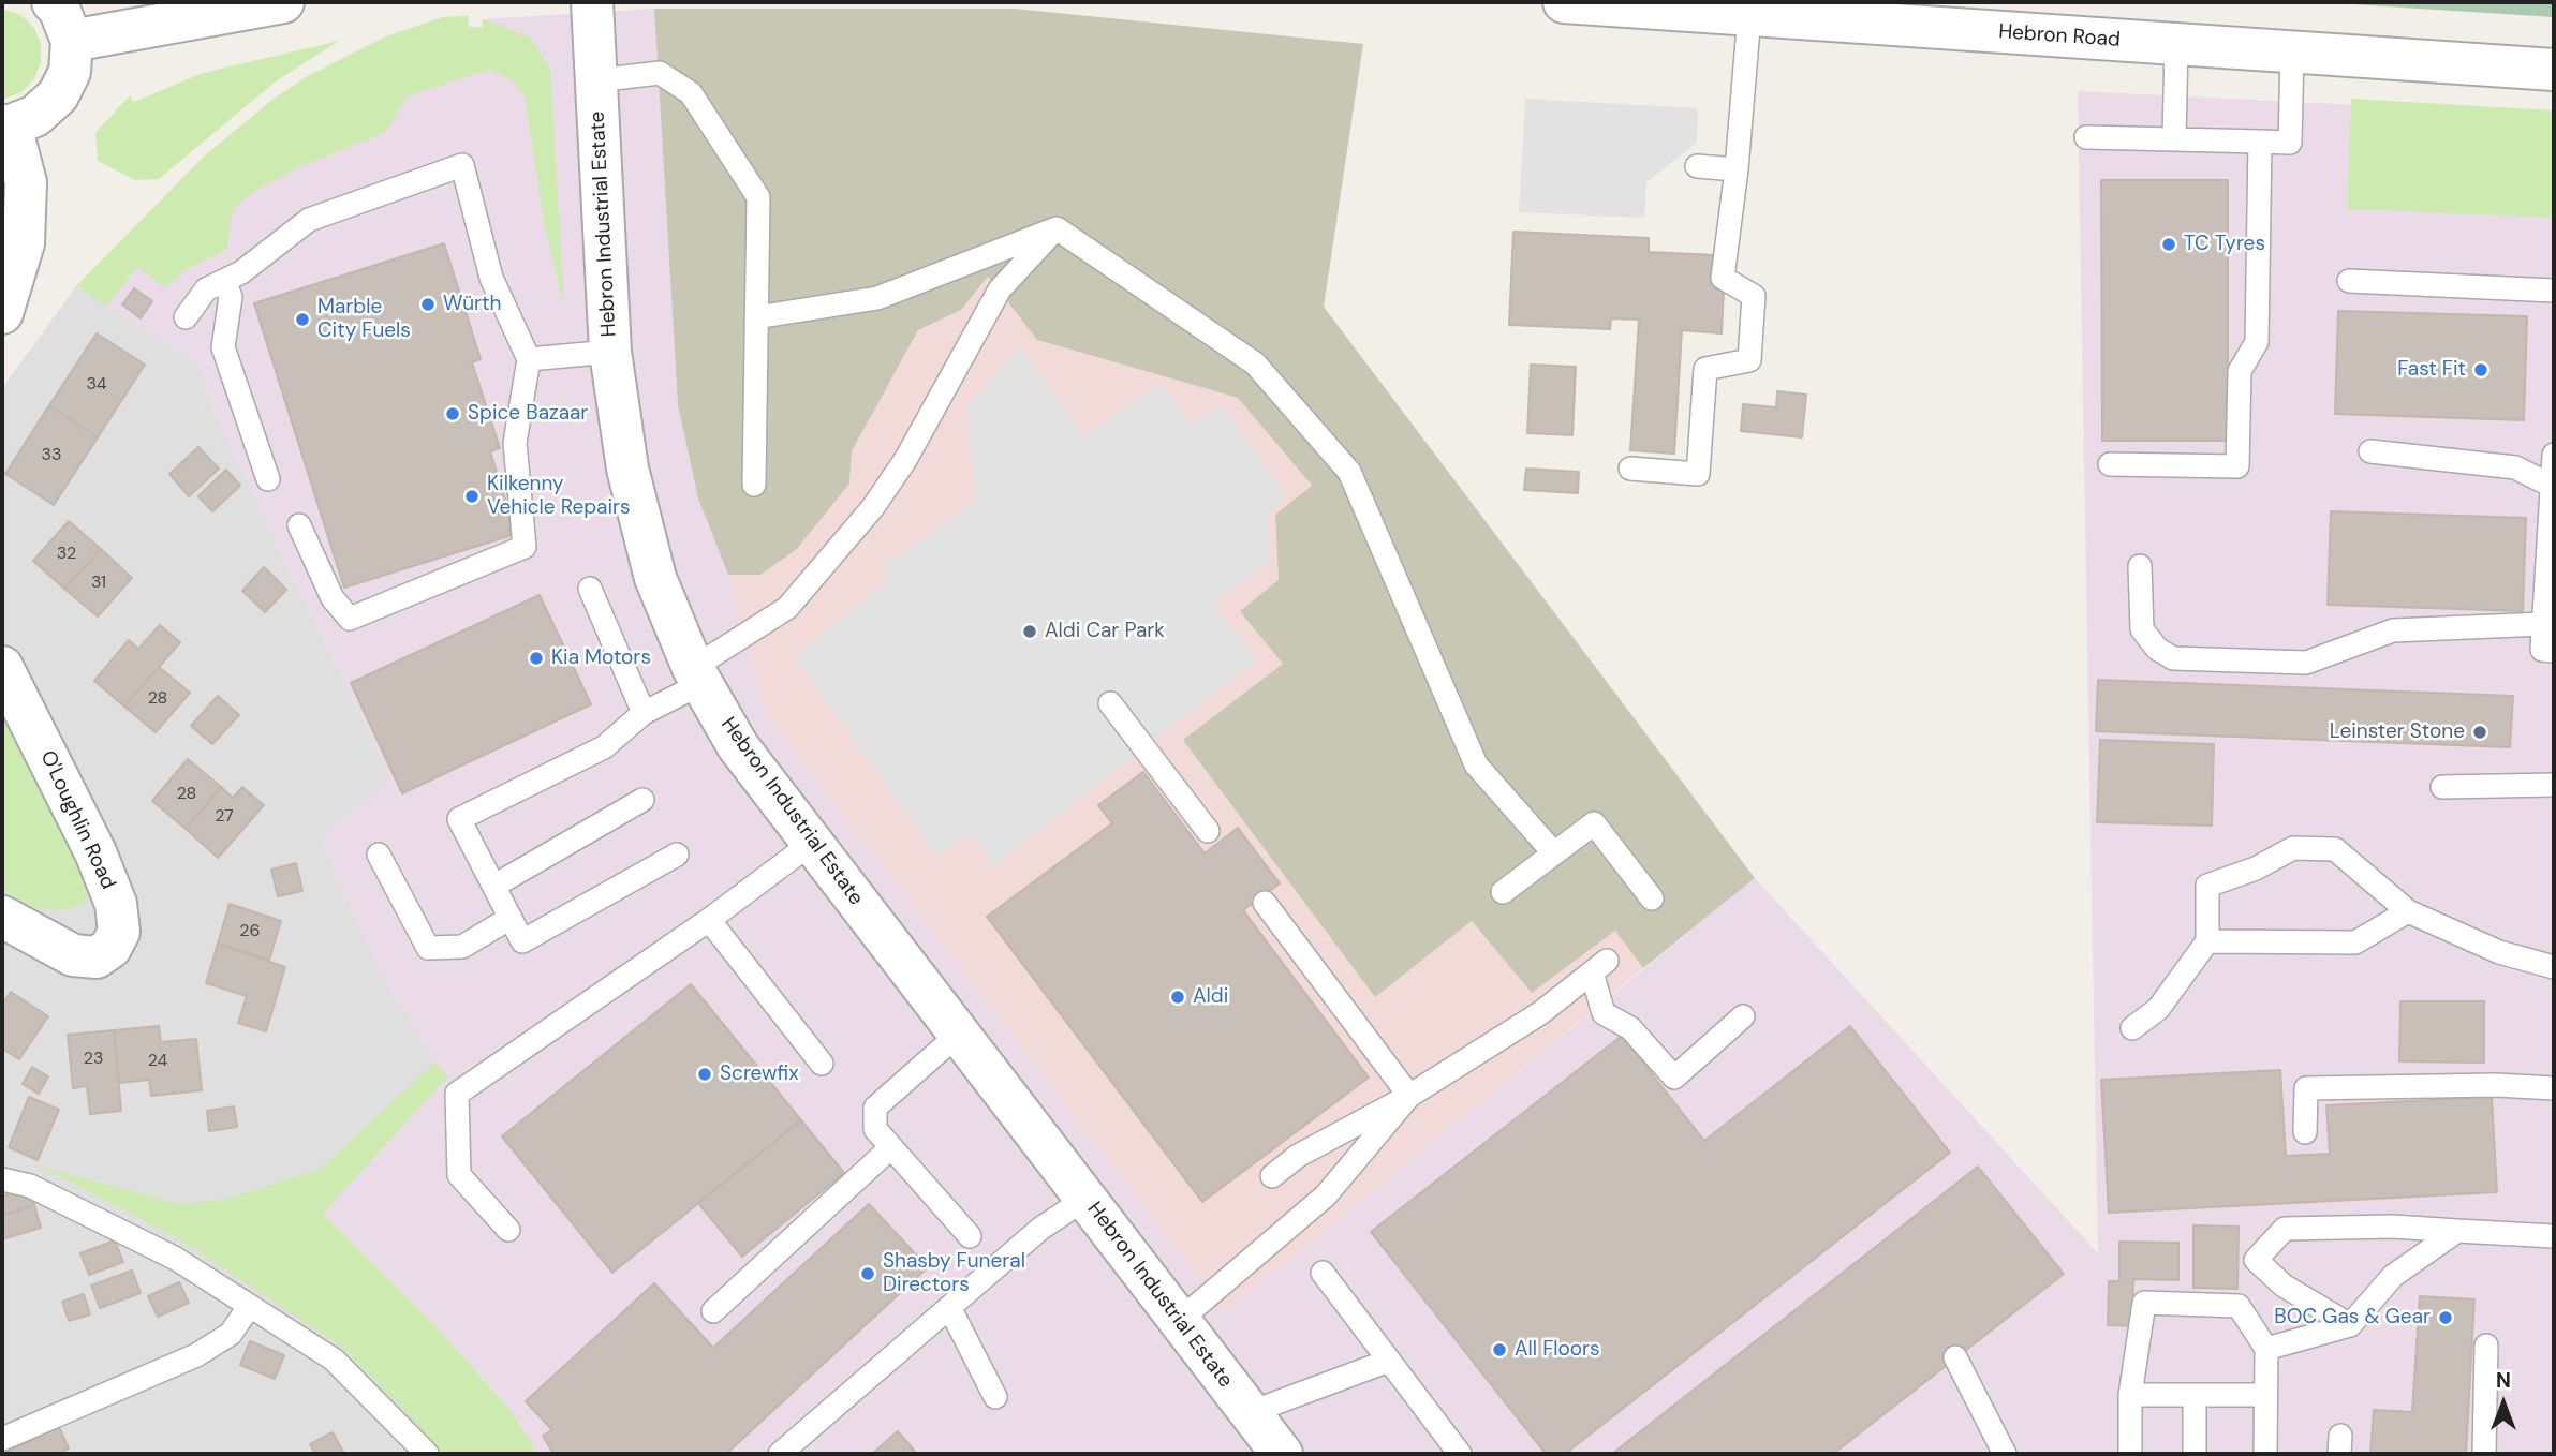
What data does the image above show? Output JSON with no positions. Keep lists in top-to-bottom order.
{
  "streets": {
    "street": ["Hebron Road", "Hebron Industrial Estate", "O'Loughlin Road"]
  },
  "places": [
    "TC Tyres",
    "Würth",
    "Marble City Fuels",
    "Fast Fit",
    "Spice Bazaar",
    "Kilkenny Vehicle Repairs",
    "Aldi Car Park",
    "Kia Motors",
    "Leinster Stone",
    "Aldi",
    "Screwfix",
    "Shasby Funeral Directors",
    "BOC Gas & Gear",
    "All Floors"
  ],
  "house_numbers": [
    "34",
    "33",
    "32",
    "31",
    "28",
    "28",
    "27",
    "26",
    "23",
    "24"
  ],
  "north": "top"
}
